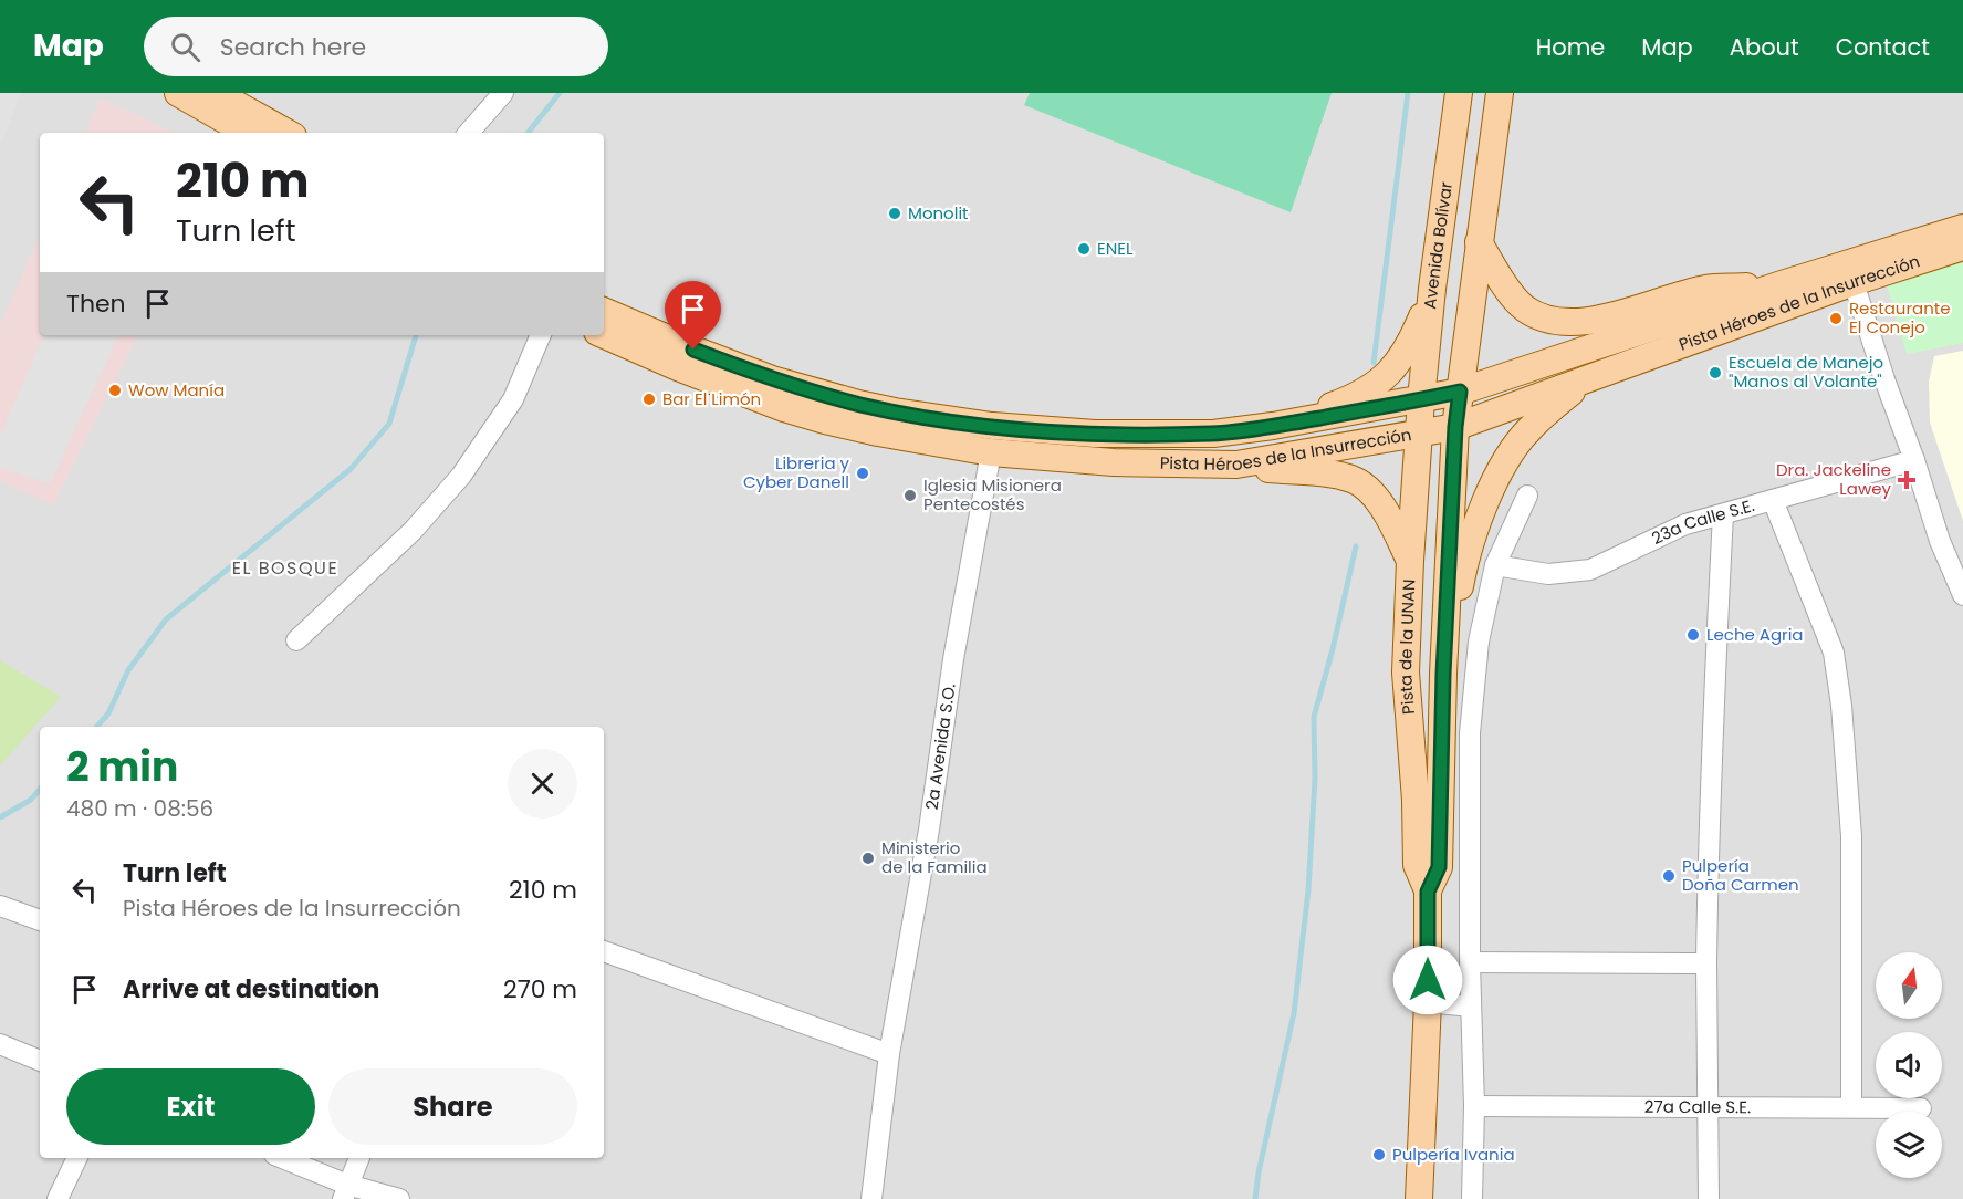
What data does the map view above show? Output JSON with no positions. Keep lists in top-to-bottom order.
{
  "streets": {
    "main road": ["Avenida Bolívar", "Pista Héroes de la Insurrección", "Pista de la UNAN"],
    "street": ["23a Calle S.E.", "2a Avenida S.O.", "27a Calle S.E."]
  },
  "crossings": [
    ["Avenida Bolívar", "Pista Héroes de la Insurrección"],
    ["Avenida Bolívar", "Pista de la UNAN"],
    ["Pista Héroes de la Insurrección", "Pista de la UNAN"],
    ["Pista Héroes de la Insurrección", "2a Avenida S.O."]
  ],
  "districts": ["EL BOSQUE"],
  "places": {
    "other": [
      "Monolit",
      "ENEL",
      "Restaurante El Conejo",
      "Escuela de Manejo \"Manos al Volante\"",
      "Wow Manía",
      "Bar El Limón",
      "Libreria y Cyber Danell",
      "Iglesia Misionera Pentecostés",
      "Leche Agria",
      "Ministerio de la Familia",
      "Pulpería Doña Carmen",
      "Pulpería Ivania"
    ],
    "health": ["Dra. Jackeline Lawey"]
  },
  "north": "top",
  "page": {
    "header": "Map",
    "search": "Search here",
    "nav": [
      "Home",
      "Map",
      "About",
      "Contact"
    ],
    "turn": ["210 m", "Turn left"],
    "then": "Then",
    "heading": ["2 min", "480 m · 08:56"],
    "list": [
      {
        "name": "Turn left",
        "note": "Pista Héroes de la Insurrección",
        "value": "210 m"
      },
      {
        "name": "Arrive at destination",
        "value": "270 m"
      }
    ],
    "buttons": ["Exit", "Share"]
  }
}
